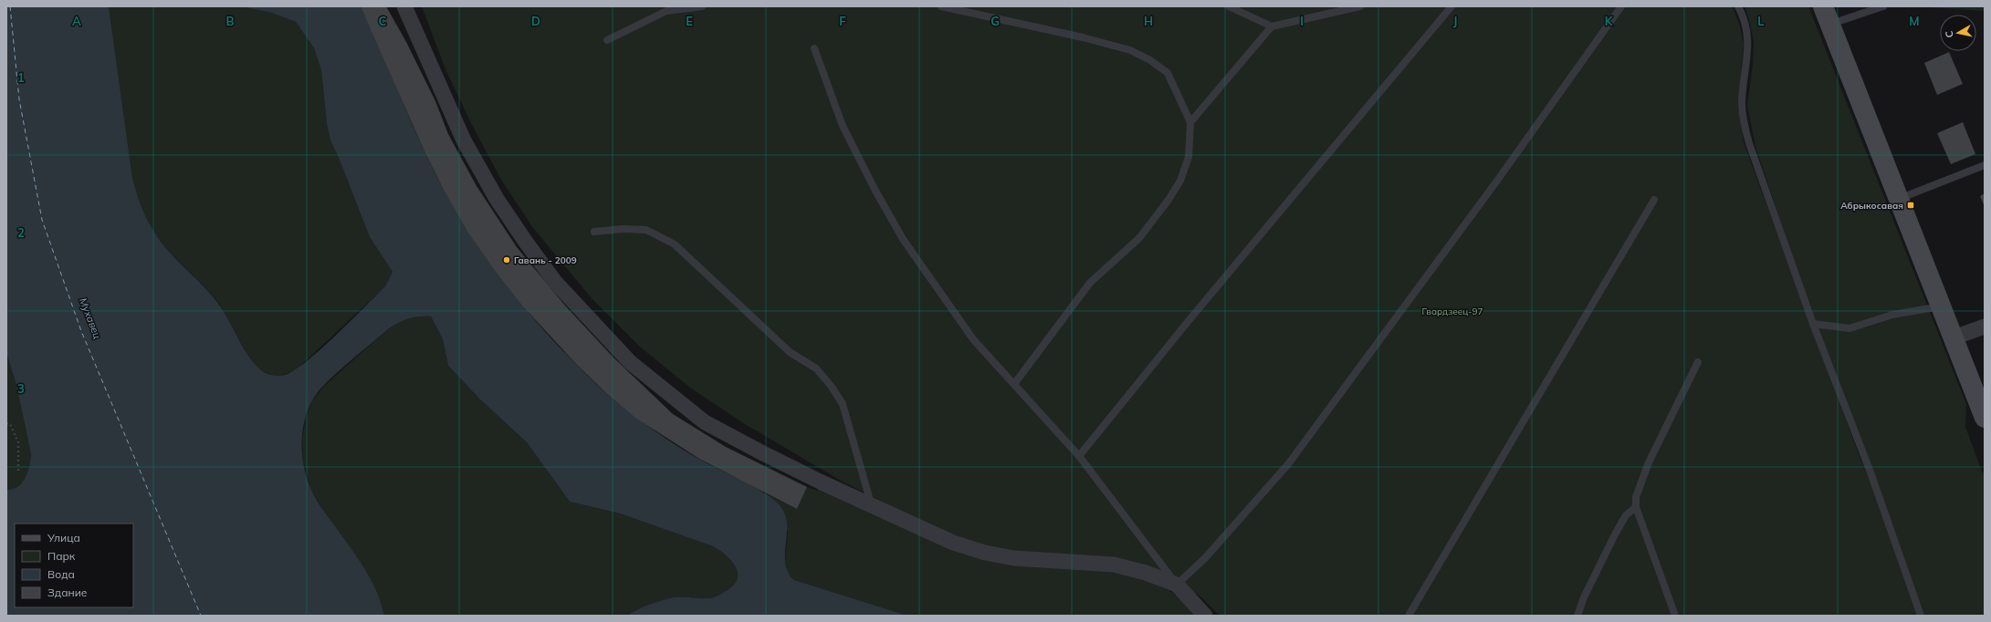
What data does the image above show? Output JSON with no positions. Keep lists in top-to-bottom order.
{
  "water": ["Мухавец"],
  "parks": ["Гвардзеец-97"],
  "places": {
    "transit": ["Абрыкосавая"],
    "other": ["Гавань - 2009"]
  },
  "legend": [
    "Улица",
    "Парк",
    "Вода",
    "Здание"
  ],
  "north": "left",
  "grid": {
    "columns": [
      "A",
      "B",
      "C",
      "D",
      "E",
      "F",
      "G",
      "H",
      "I",
      "J",
      "K",
      "L",
      "M"
    ],
    "rows": ["1", "2", "3"]
  }
}
